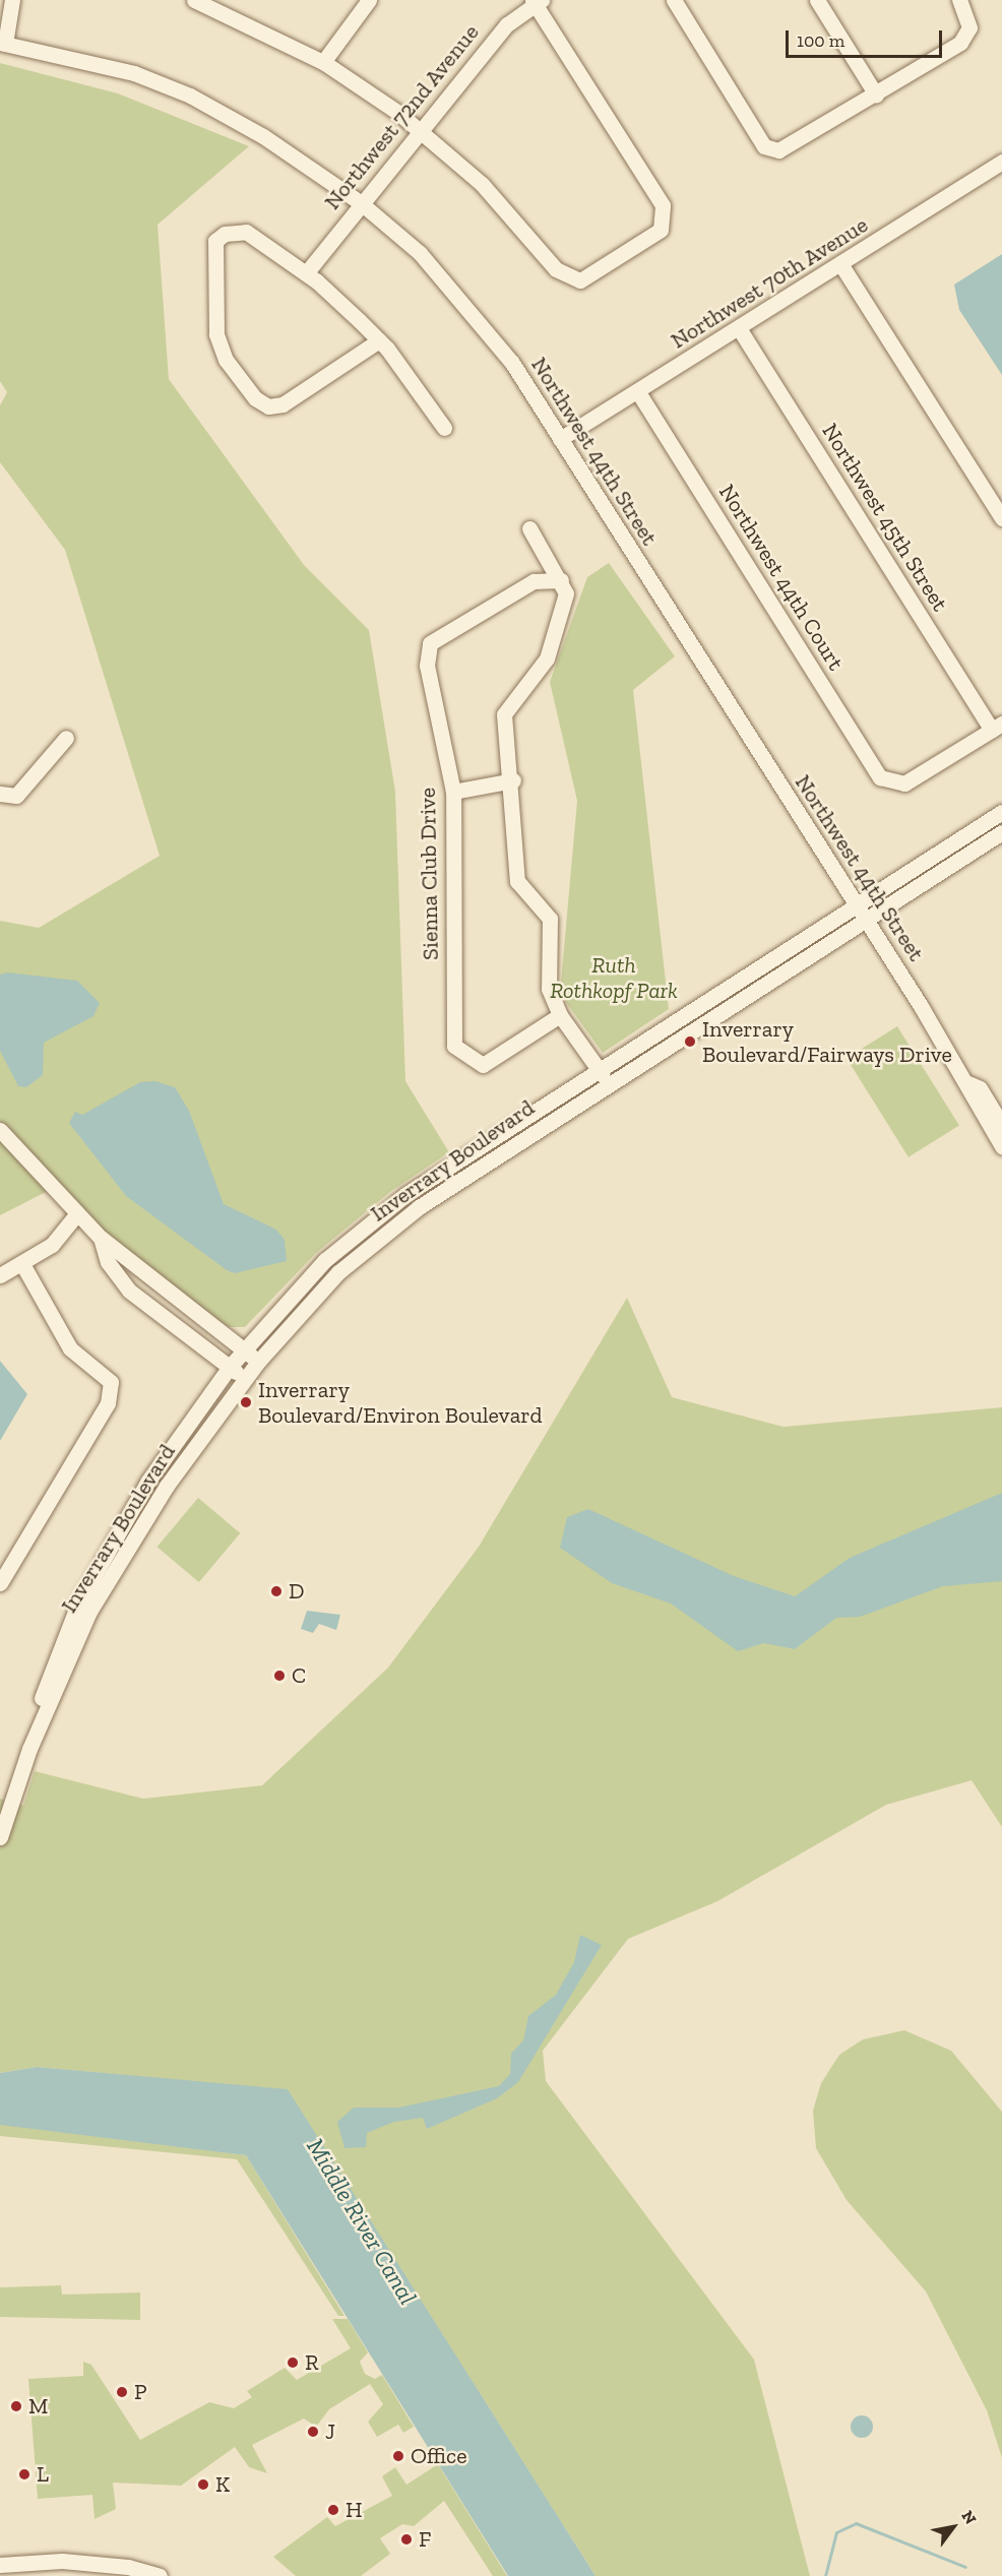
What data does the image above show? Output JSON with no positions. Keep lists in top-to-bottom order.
{
  "streets": {
    "street": [
      "Northwest 72nd Avenue",
      "Northwest 70th Avenue",
      "Northwest 44th Street",
      "Northwest 45th Street",
      "Northwest 44th Court",
      "Sienna Club Drive",
      "Inverrary Boulevard"
    ]
  },
  "crossings": [
    ["Northwest 72nd Avenue", "Northwest 44th Street"],
    ["Northwest 70th Avenue", "Northwest 44th Street"],
    ["Northwest 70th Avenue", "Northwest 45th Street"],
    ["Northwest 70th Avenue", "Northwest 44th Court"],
    ["Northwest 44th Street", "Inverrary Boulevard"],
    ["Northwest 45th Street", "Northwest 44th Court"]
  ],
  "water": ["Middle River Canal"],
  "parks": ["Ruth Rothkopf Park"],
  "places": [
    "Inverrary Boulevard/Fairways Drive",
    "Inverrary Boulevard/Environ Boulevard",
    "D",
    "C",
    "R",
    "P",
    "M",
    "J",
    "Office",
    "L",
    "K",
    "H",
    "F"
  ],
  "scale_bar": "100 m",
  "north": "top right"
}
